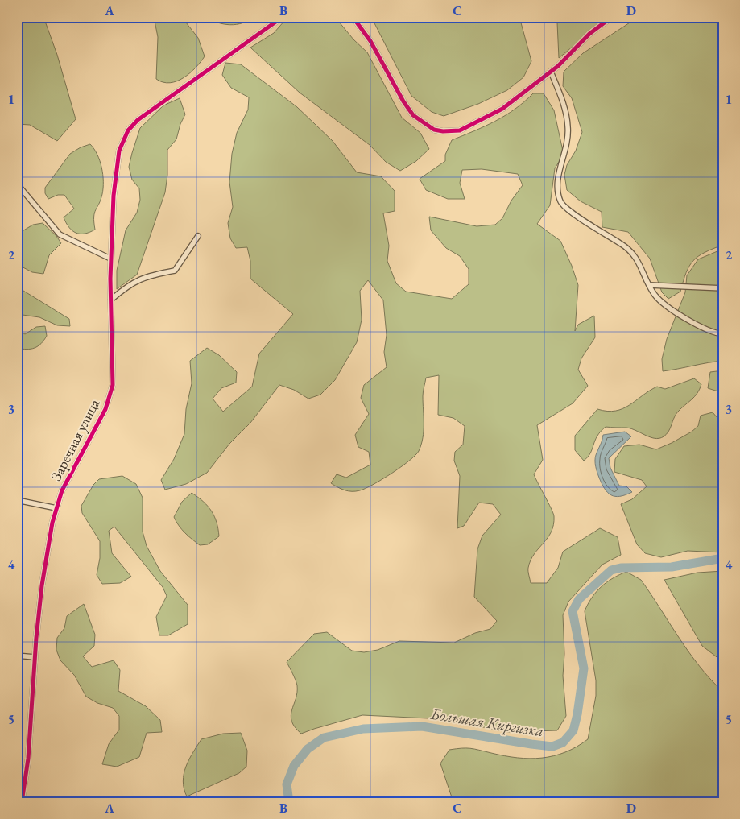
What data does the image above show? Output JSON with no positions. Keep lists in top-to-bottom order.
{
  "streets": {
    "street": ["Заречная улица"]
  },
  "water": ["Большая Киргизка"],
  "grid": {
    "columns": [
      "A",
      "B",
      "C",
      "D"
    ],
    "rows": [
      "1",
      "2",
      "3",
      "4",
      "5"
    ]
  }
}
